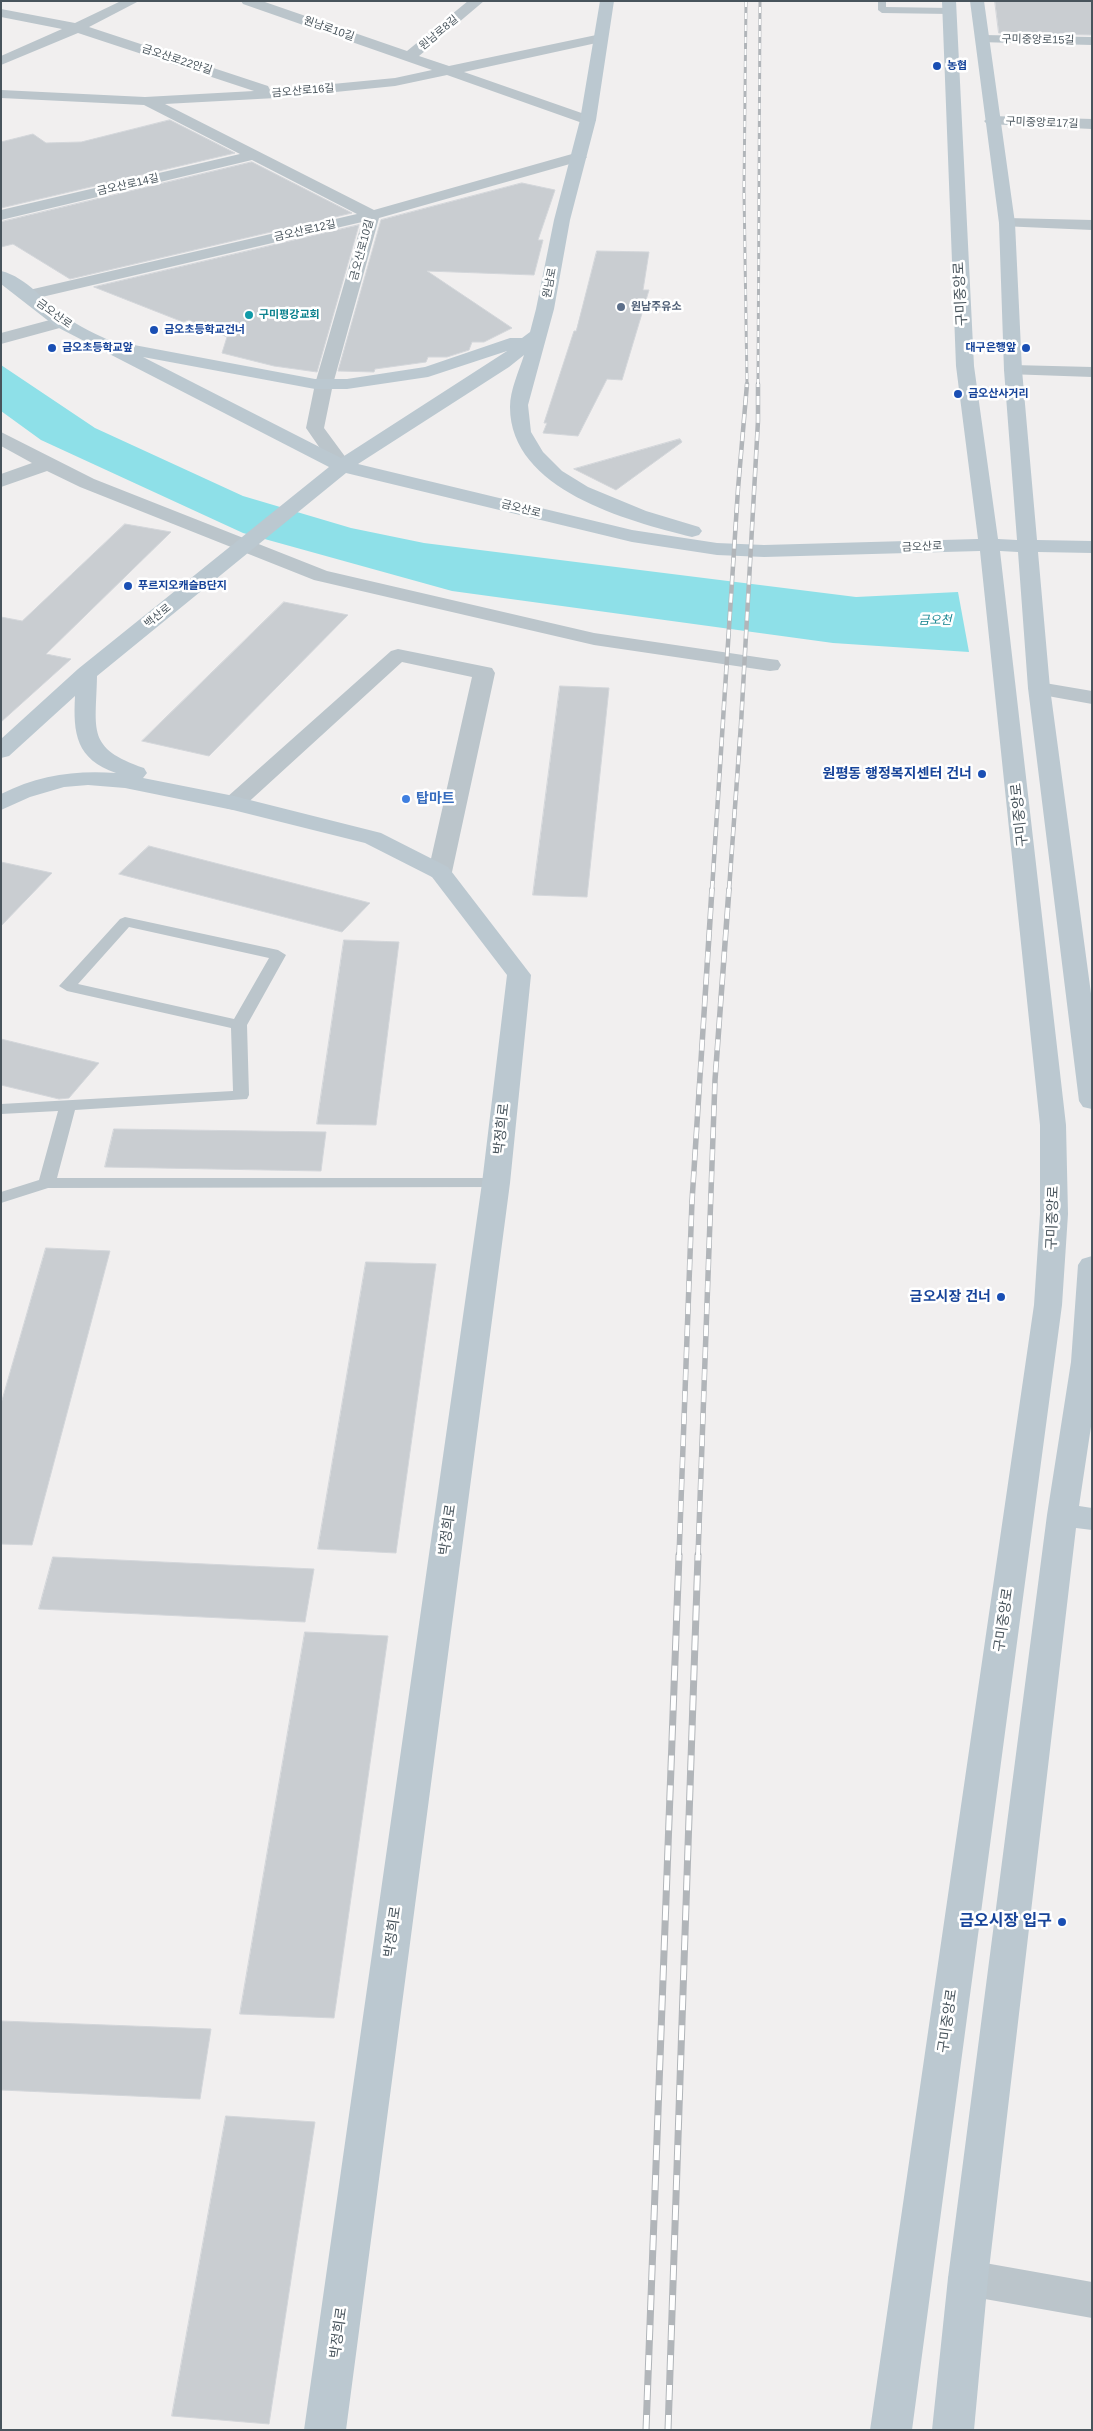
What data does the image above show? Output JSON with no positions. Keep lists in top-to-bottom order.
{
  "streets": {
    "main road": [
      "원남로",
      "구미중앙로",
      "금오산로",
      "백산로",
      "박정희로"
    ],
    "street": [
      "원남로10길",
      "원남로8길",
      "구미중앙로15길",
      "금오산로22안길",
      "금오산로16길",
      "구미중앙로17길",
      "금오산로14길",
      "금오산로12길",
      "금오산로10길"
    ]
  },
  "crossings": [
    ["원남로10길", "원남로8길"],
    ["원남로8길", "금오산로16길"],
    ["금오산로22안길", "금오산로16길"],
    ["금오산로16길", "금오산로10길"],
    ["금오산로16길", "원남로"],
    ["금오산로14길", "금오산로10길"],
    ["금오산로12길", "금오산로10길"],
    ["금오산로12길", "원남로"],
    ["금오산로12길", "금오산로"],
    ["금오산로10길", "금오산로"],
    ["금오산로10길", "백산로"],
    ["원남로", "금오산로"],
    ["구미중앙로", "금오산로"],
    ["금오산로", "백산로"]
  ],
  "water": ["금오천"],
  "places": [
    "농협",
    "원남주유소",
    "구미평강교회",
    "금오초등학교건너",
    "금오초등학교앞",
    "대구은행앞",
    "금오산사거리",
    "푸르지오캐슬B단지",
    "원평동 행정복지센터 건너",
    "탑마트",
    "금오시장 건너",
    "금오시장 입구"
  ]
}
